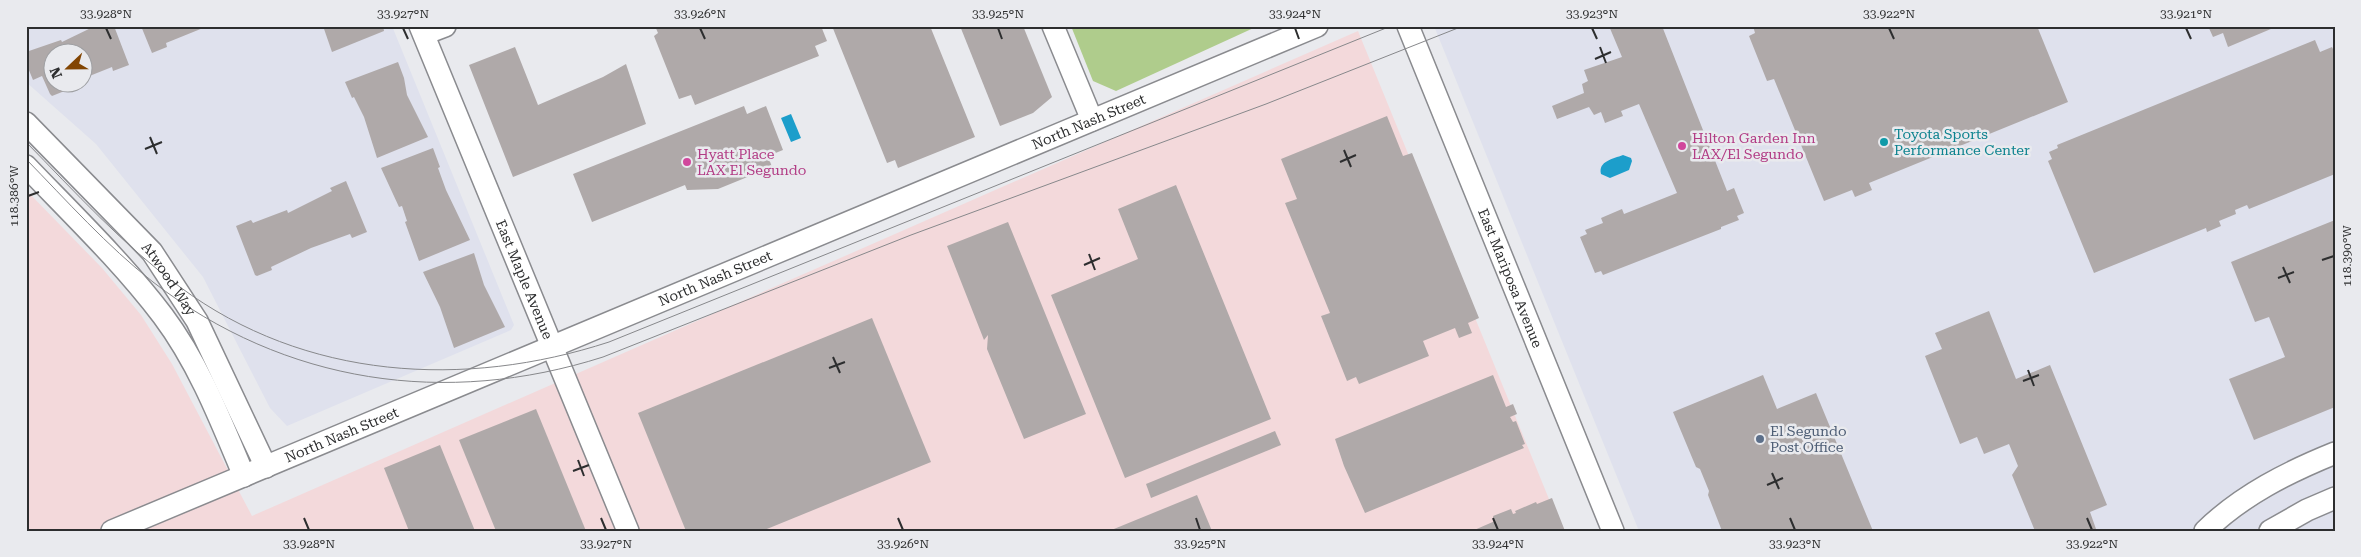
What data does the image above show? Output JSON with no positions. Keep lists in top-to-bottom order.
{
  "streets": {
    "street": [
      "North Nash Street",
      "East Maple Avenue",
      "East Mariposa Avenue",
      "Atwood Way"
    ]
  },
  "crossings": [
    ["North Nash Street", "East Maple Avenue"],
    ["North Nash Street", "Atwood Way"]
  ],
  "places": [
    "Toyota Sports Performance Center",
    "Hilton Garden Inn LAX/El Segundo",
    "Hyatt Place LAX El Segundo",
    "El Segundo Post Office"
  ],
  "north": "left",
  "coordinates": [
    "33.928°N",
    "33.927°N",
    "33.926°N",
    "33.925°N",
    "33.924°N",
    "33.923°N",
    "33.922°N",
    "33.921°N",
    "118.386°W",
    "118.390°W"
  ]
}
